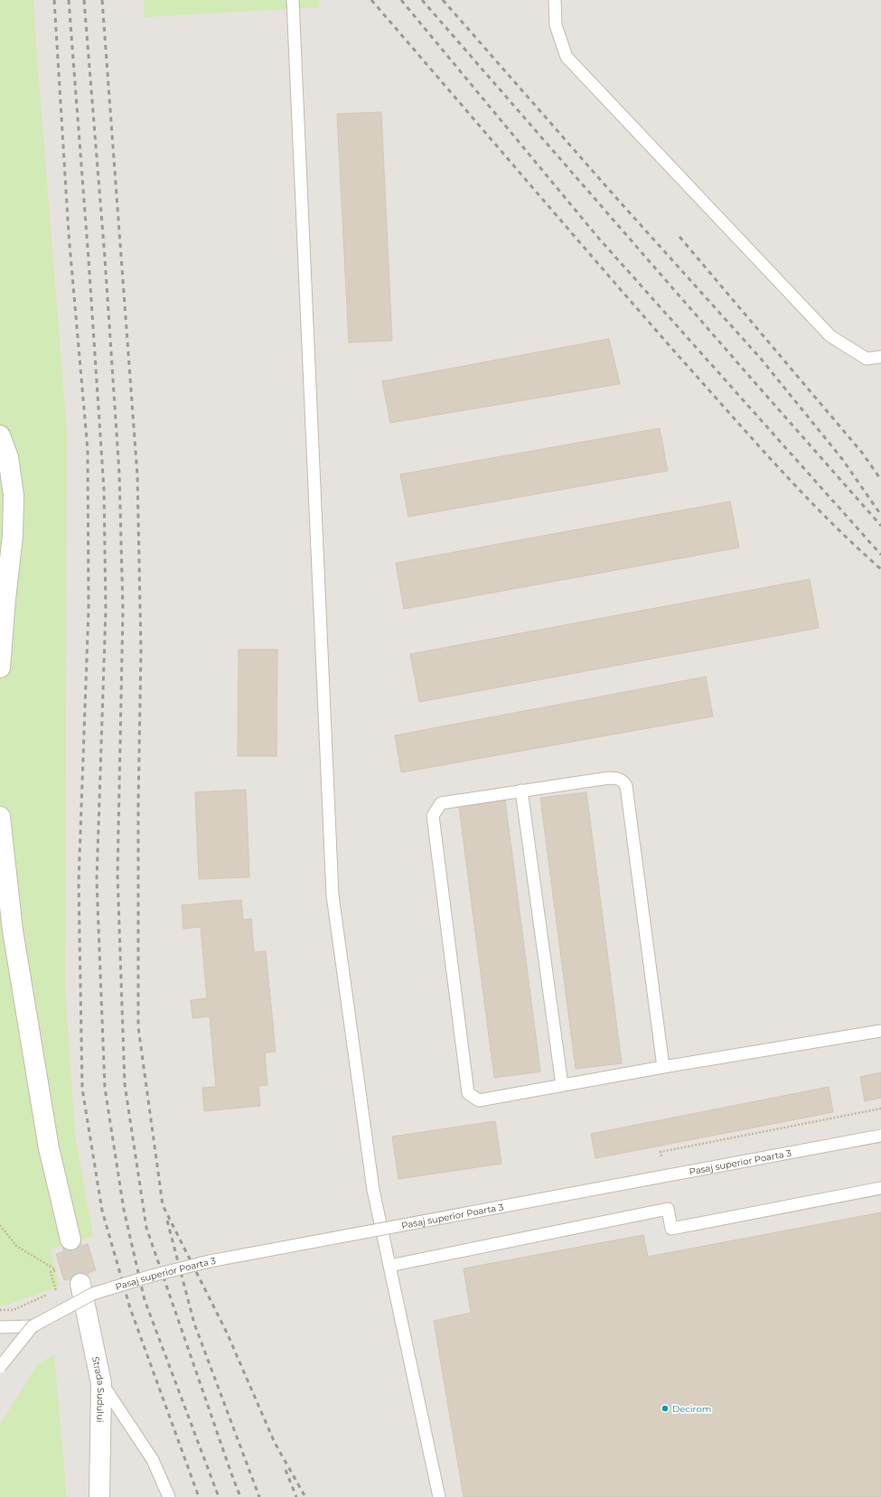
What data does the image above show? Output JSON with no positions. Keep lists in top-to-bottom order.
{
  "streets": {
    "street": ["Strada Sudului"],
    "lane": ["Pasaj superior Poarta 3"]
  },
  "places": ["Decirom"]
}
